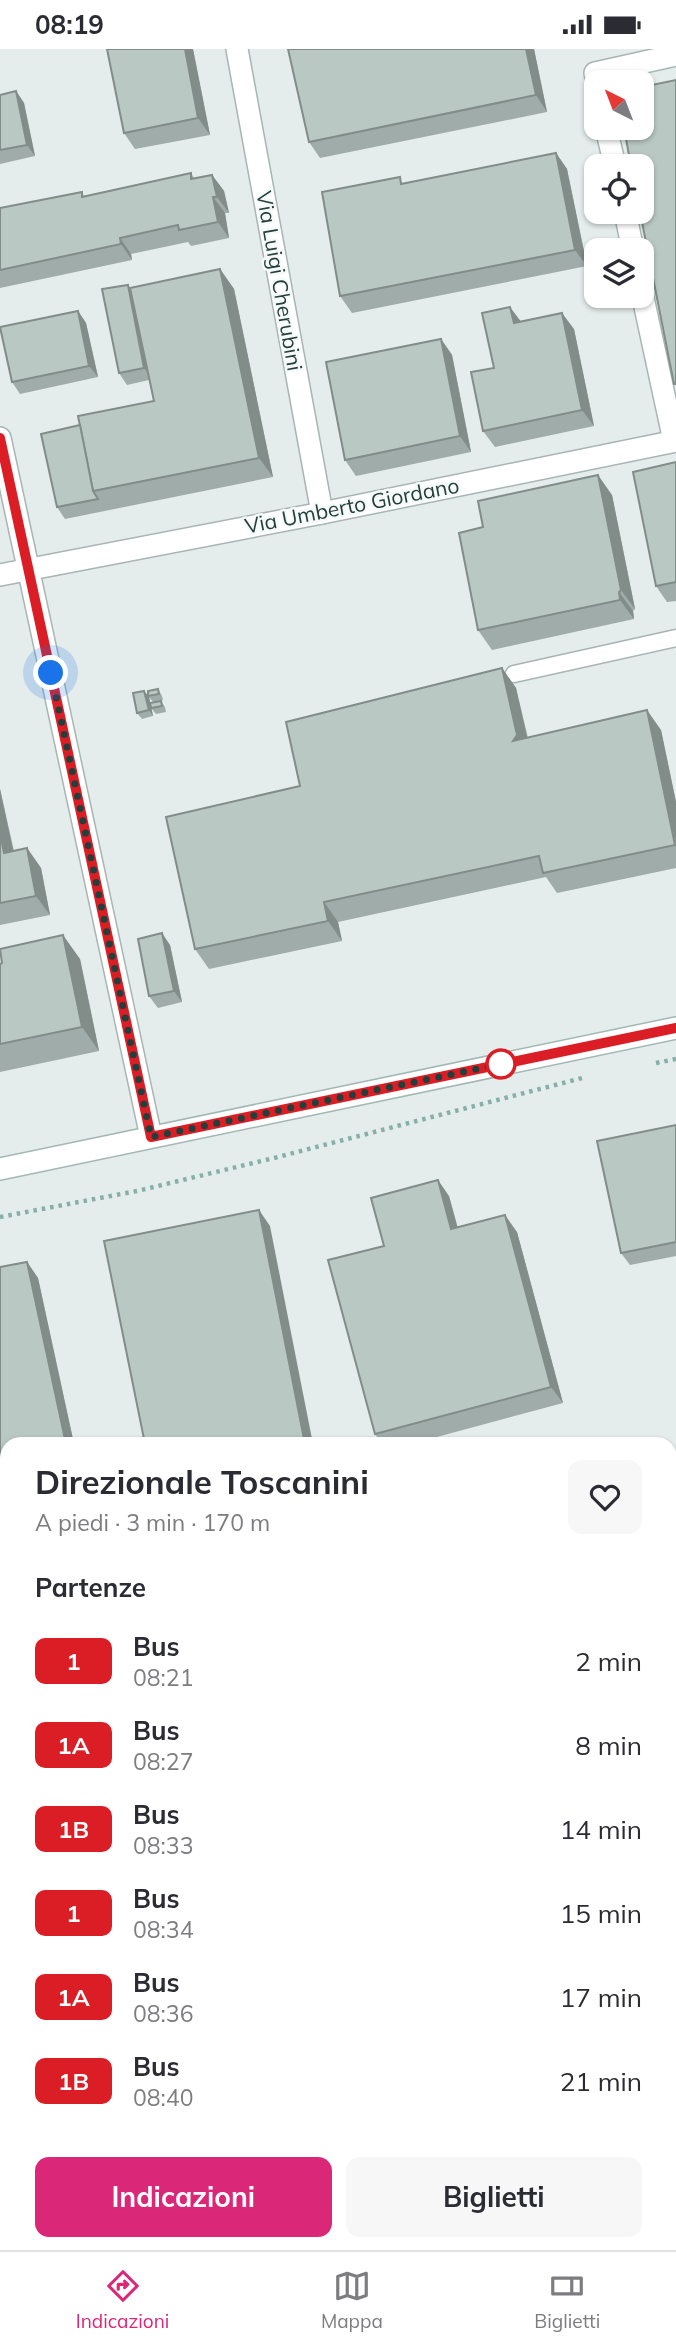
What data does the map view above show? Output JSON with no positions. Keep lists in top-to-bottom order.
{
  "streets": {
    "street": ["Via Luigi Cherubini", "Via Umberto Giordano"]
  },
  "crossings": [
    ["Via Luigi Cherubini", "Via Umberto Giordano"]
  ],
  "lines": ["bus line 1"],
  "north": "top left",
  "page": {
    "status": "08:19",
    "heading": [
      ["Direzionale Toscanini", "A piedi · 3 min · 170 m"],
      "Partenze"
    ],
    "list": [
      {
        "mark": "1",
        "name": "Bus",
        "note": "08:21",
        "value": "2 min"
      },
      {
        "mark": "1A",
        "name": "Bus",
        "note": "08:27",
        "value": "8 min"
      },
      {
        "mark": "1B",
        "name": "Bus",
        "note": "08:33",
        "value": "14 min"
      },
      {
        "mark": "1",
        "name": "Bus",
        "note": "08:34",
        "value": "15 min"
      },
      {
        "mark": "1A",
        "name": "Bus",
        "note": "08:36",
        "value": "17 min"
      },
      {
        "mark": "1B",
        "name": "Bus",
        "note": "08:40",
        "value": "21 min"
      }
    ],
    "buttons": ["Indicazioni", "Biglietti"],
    "tabs": ["Indicazioni", "Mappa", "Biglietti"]
  }
}
